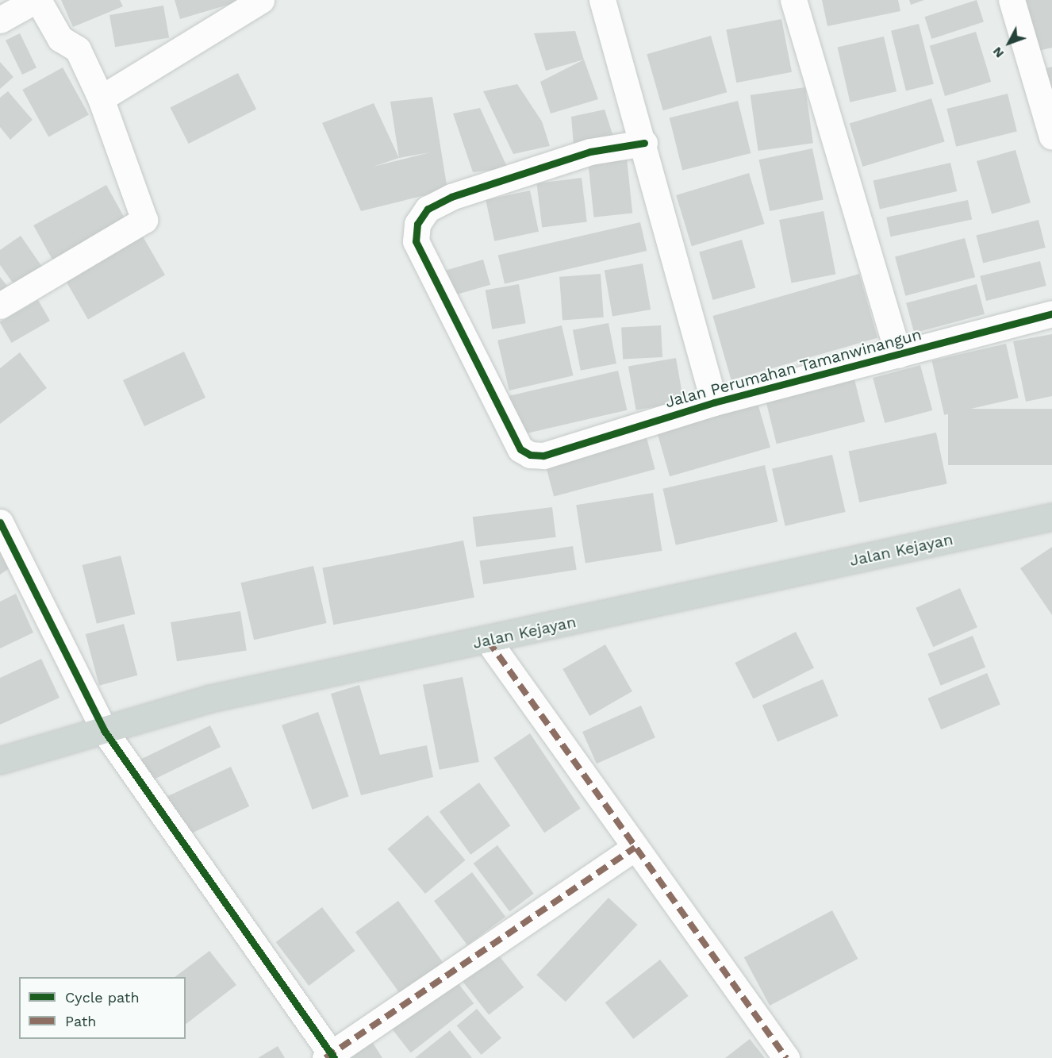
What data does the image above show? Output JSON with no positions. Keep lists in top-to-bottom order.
{
  "streets": {
    "main road": ["Jalan Kejayan"],
    "street": ["Jalan Perumahan Tamanwinangun"]
  },
  "legend": ["Cycle path", "Path"],
  "north": "bottom left"
}
